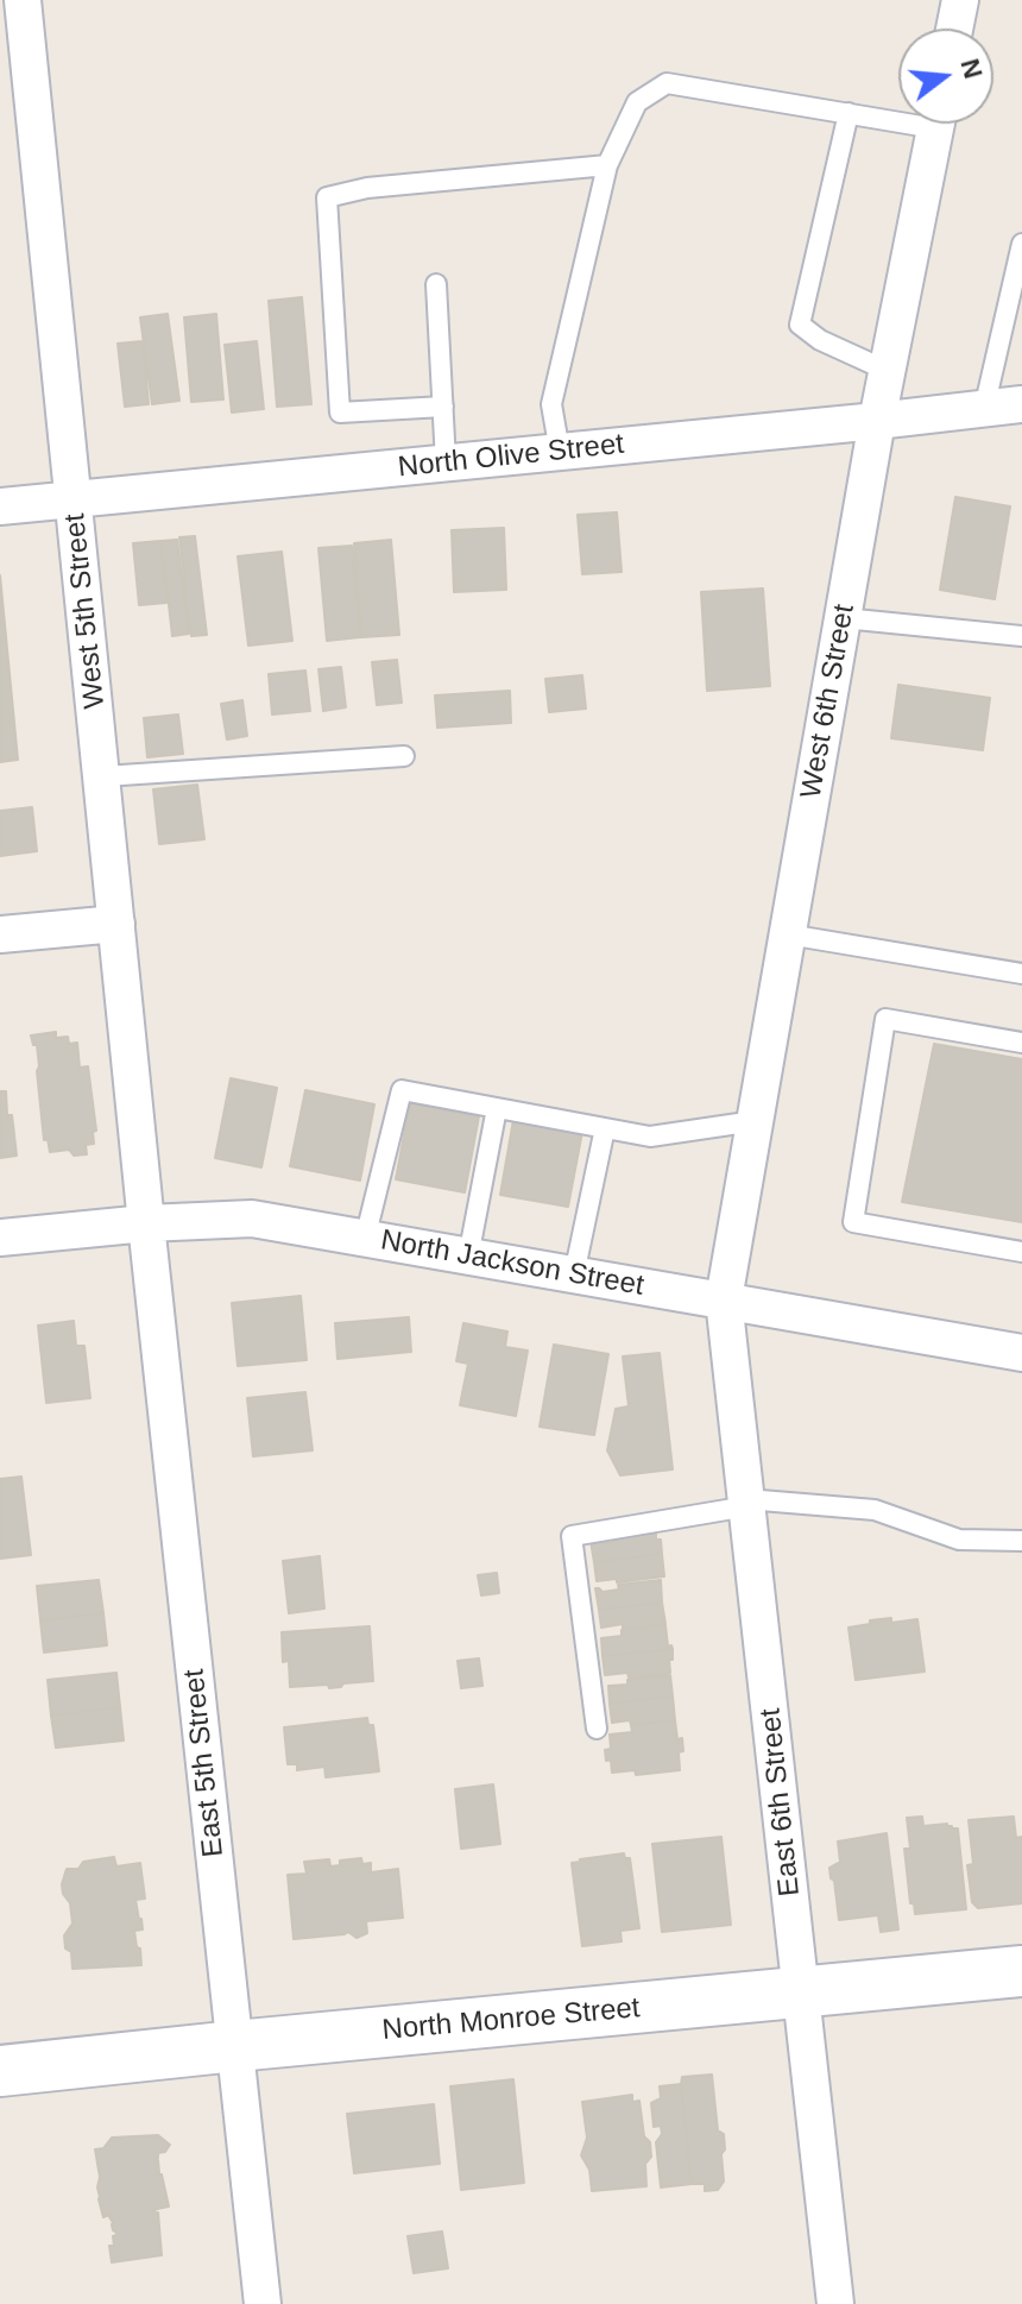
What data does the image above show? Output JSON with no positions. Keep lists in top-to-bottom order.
{
  "streets": {
    "main road": ["North Monroe Street"],
    "street": [
      "North Olive Street",
      "West 5th Street",
      "West 6th Street",
      "North Jackson Street",
      "East 5th Street",
      "East 6th Street"
    ]
  },
  "crossings": [
    ["North Olive Street", "West 5th Street"],
    ["North Olive Street", "West 6th Street"],
    ["West 5th Street", "North Jackson Street"],
    ["West 5th Street", "East 5th Street"],
    ["West 6th Street", "North Jackson Street"],
    ["West 6th Street", "East 6th Street"],
    ["North Jackson Street", "East 5th Street"],
    ["North Jackson Street", "East 6th Street"],
    ["East 5th Street", "North Monroe Street"],
    ["East 6th Street", "North Monroe Street"]
  ],
  "north": "right"
}
